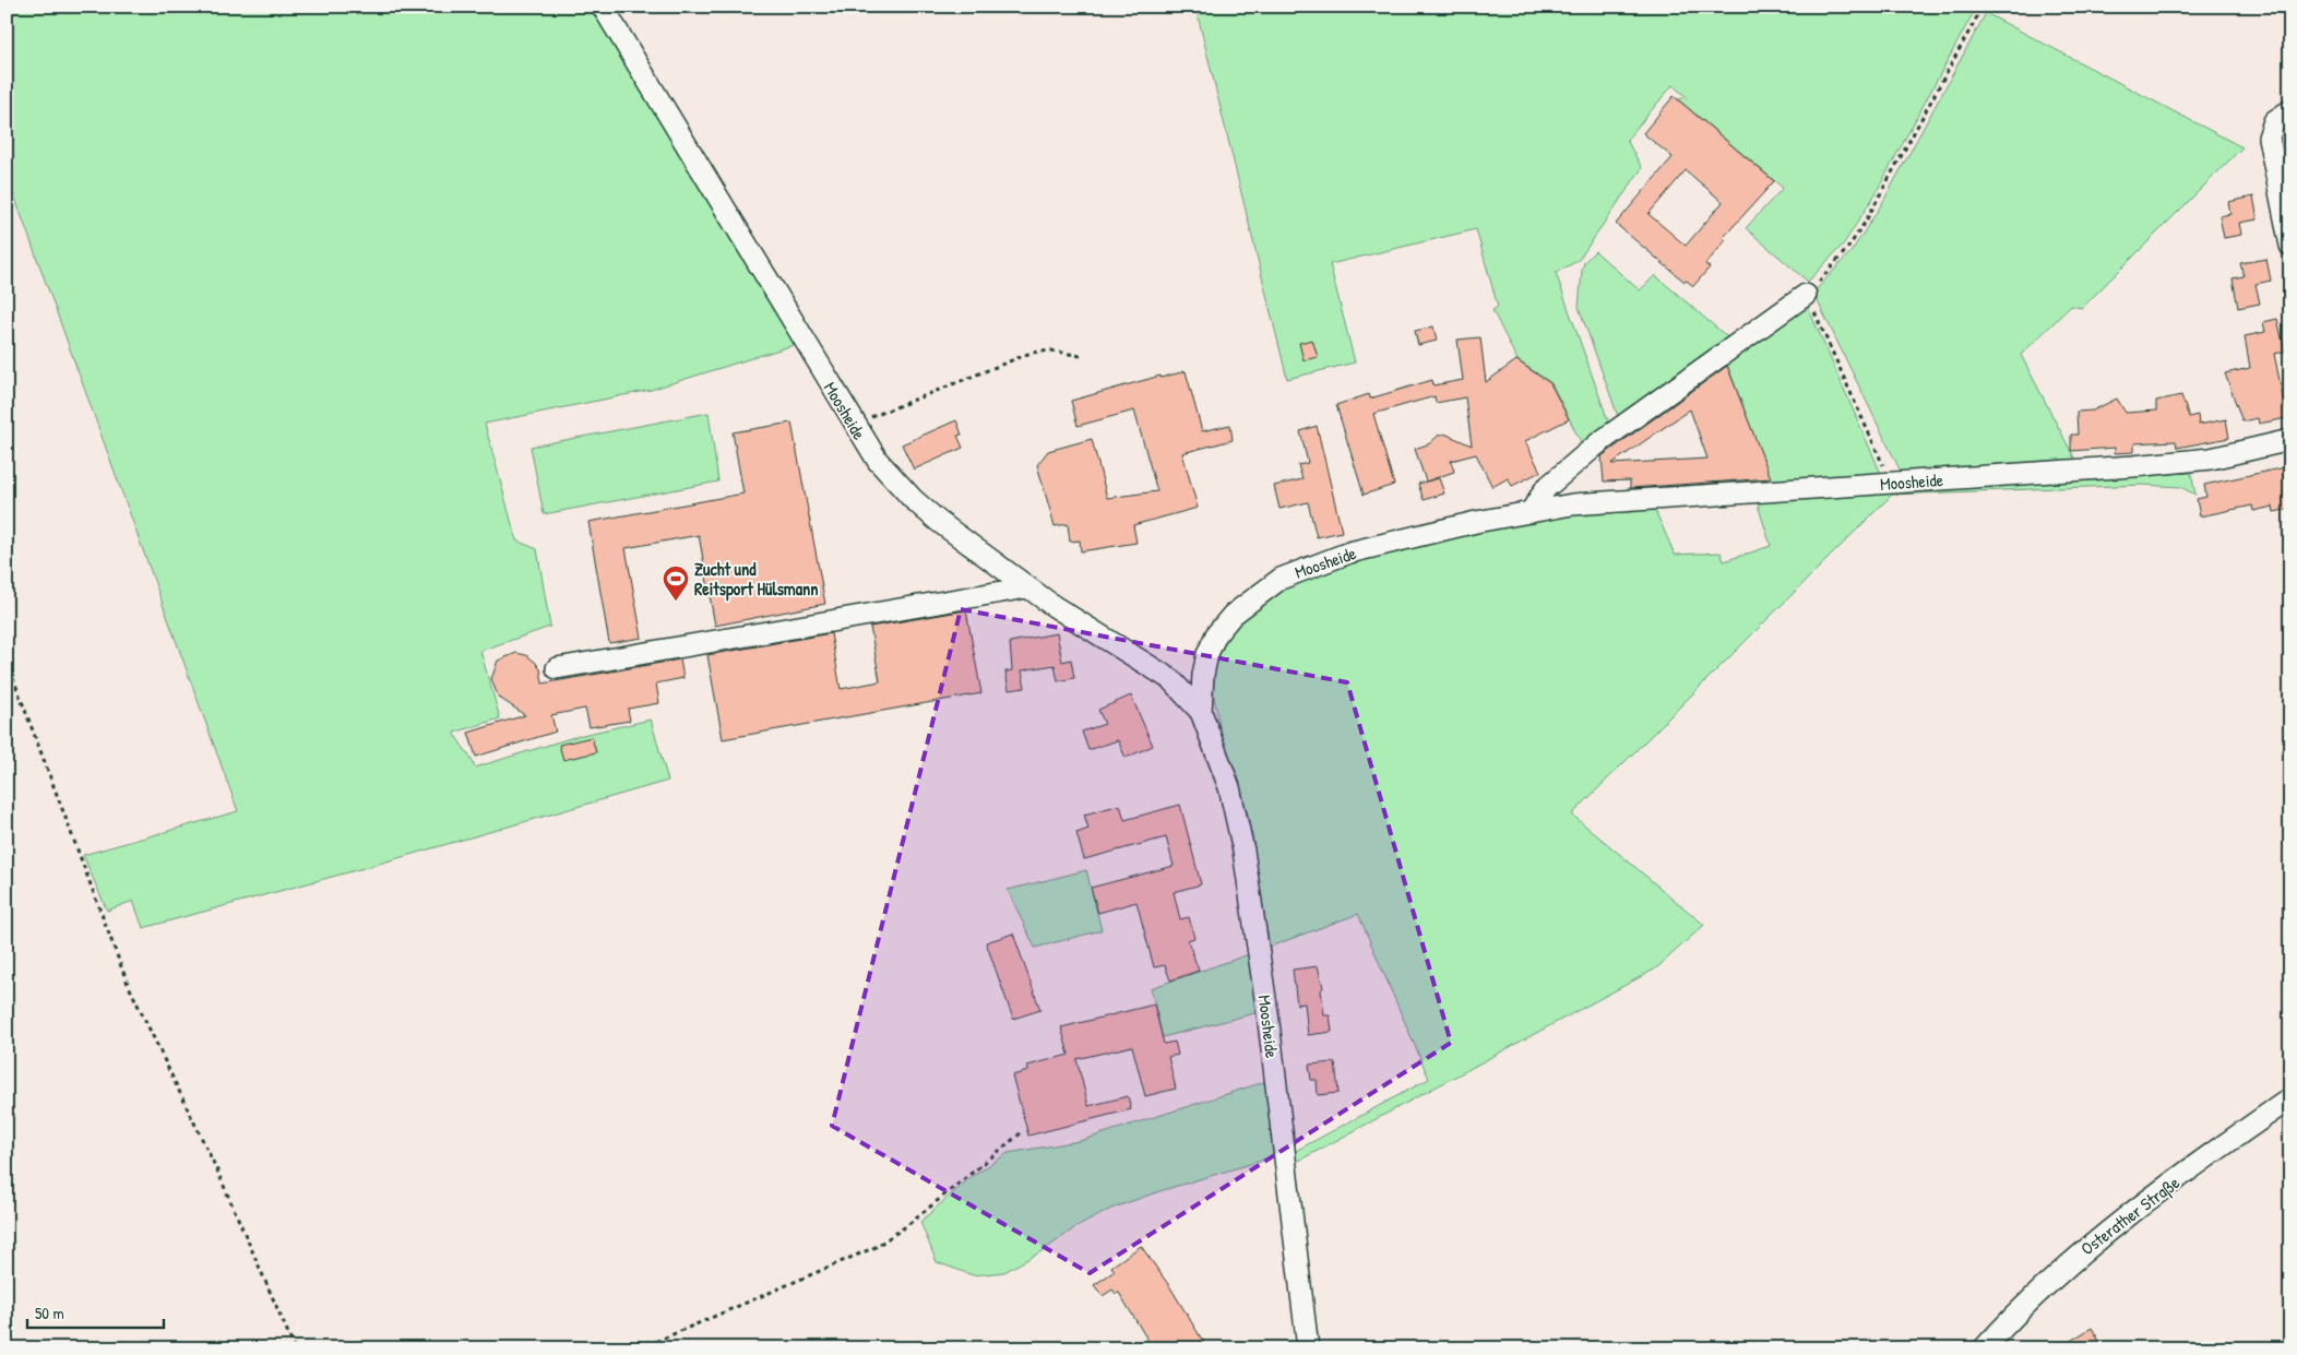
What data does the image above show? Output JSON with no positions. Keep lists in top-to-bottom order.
{
  "streets": {
    "street": ["Moosheide", "Osterather Straße"]
  },
  "places": {
    "sports": ["Zucht und Reitsport Hülsmann"]
  },
  "scale_bar": "50 m"
}
